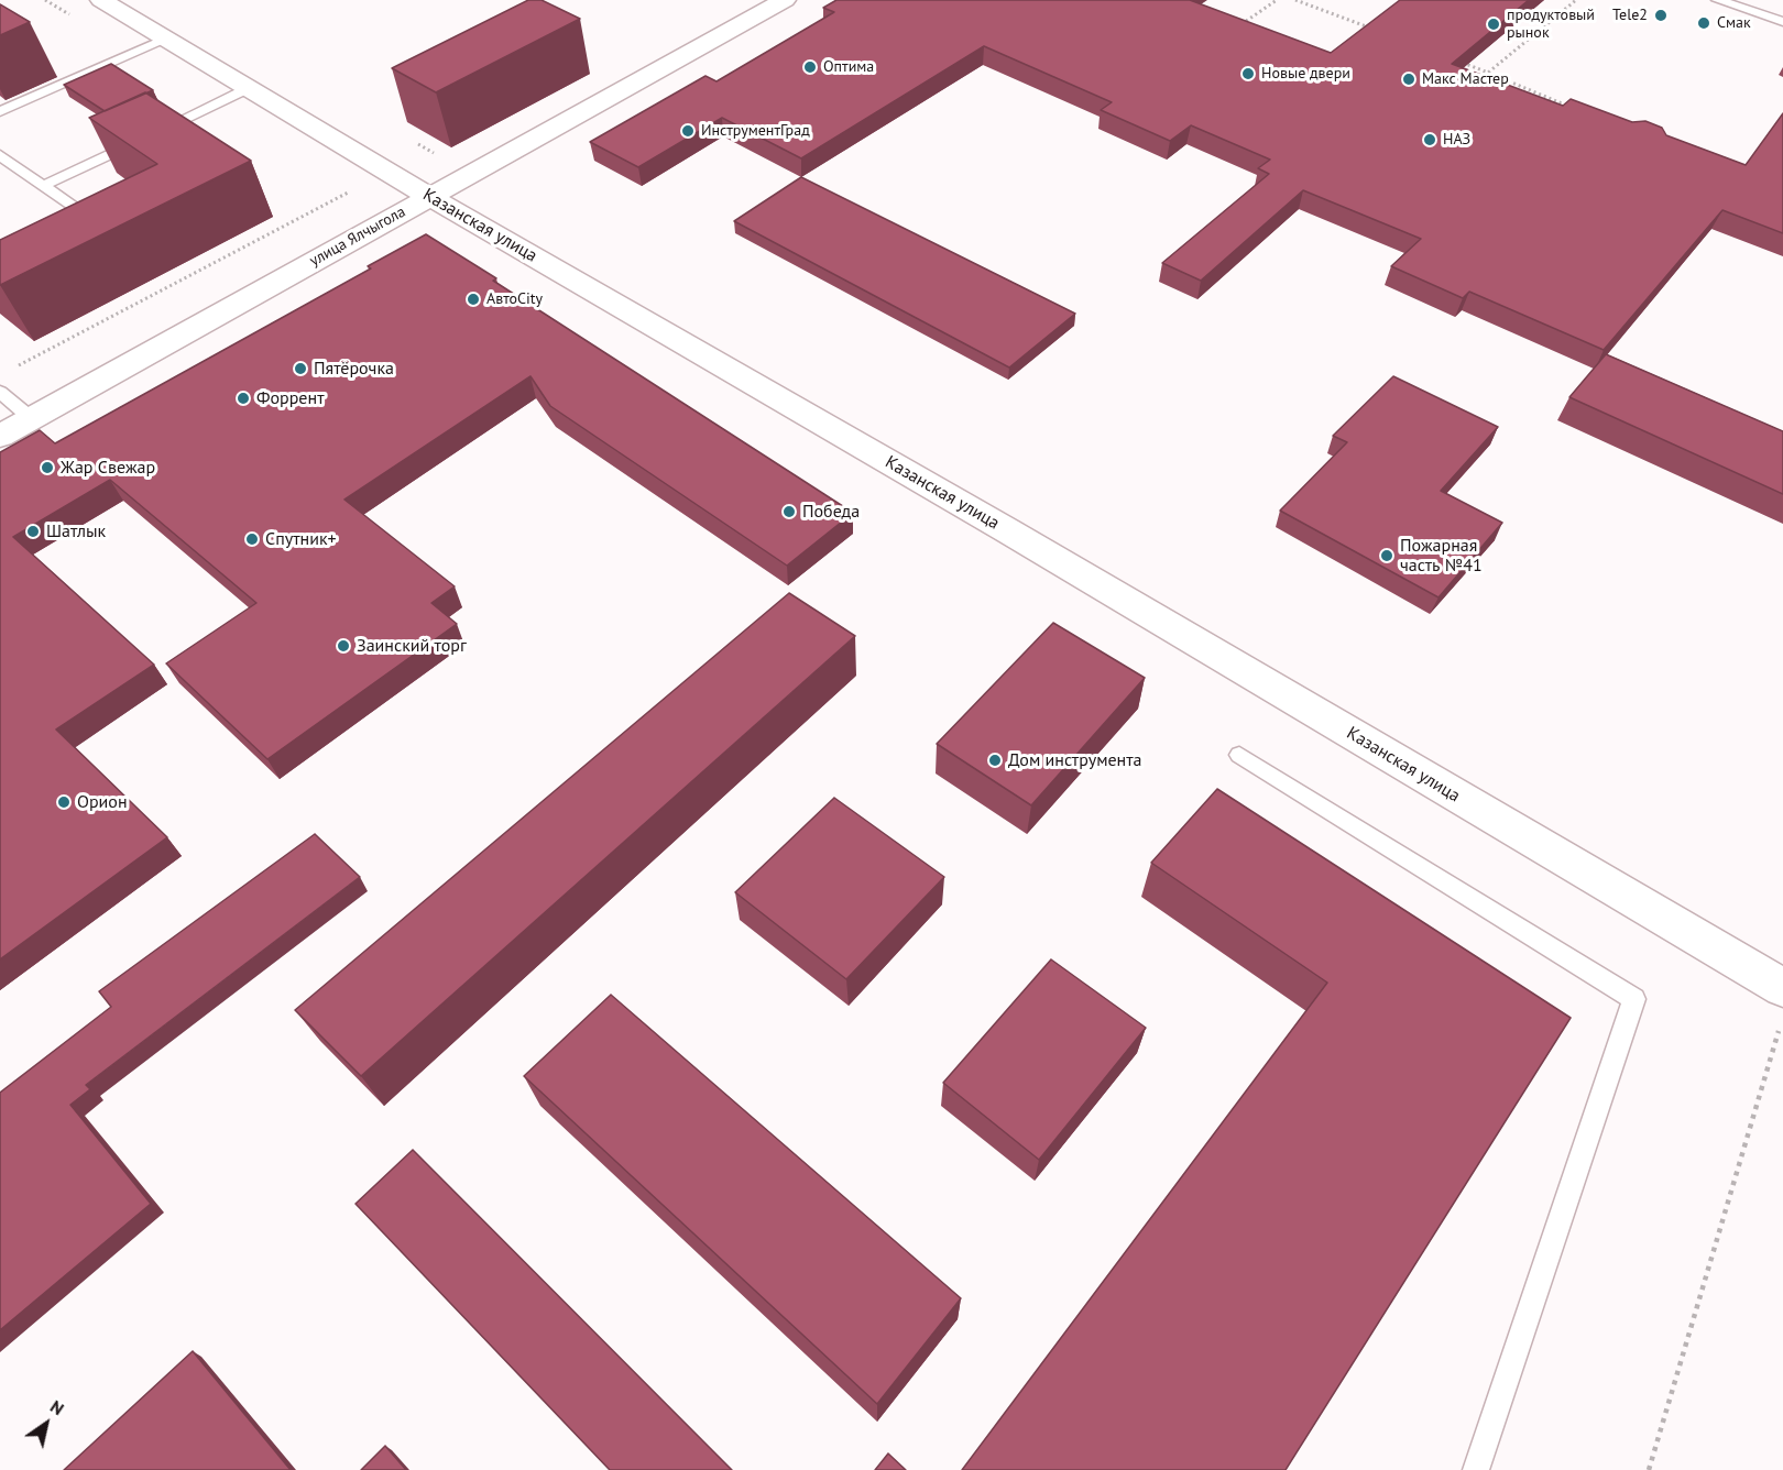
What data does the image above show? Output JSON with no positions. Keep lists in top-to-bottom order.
{
  "streets": {
    "street": ["Казанская улица", "улица Ялчыгола"]
  },
  "crossings": [
    ["Казанская улица", "улица Ялчыгола"]
  ],
  "places": [
    "Tele2",
    "Смак",
    "продуктовый рынок",
    "Оптима",
    "Новые двери",
    "Макс Мастер",
    "ИнструментГрад",
    "НАЗ",
    "АвтоCity",
    "Пятёрочка",
    "Форрент",
    "Жар Свежар",
    "Победа",
    "Шатлык",
    "Спутник+",
    "Пожарная часть №41",
    "Заинский торг",
    "Дом инструмента",
    "Орион"
  ],
  "north": "top right"
}
